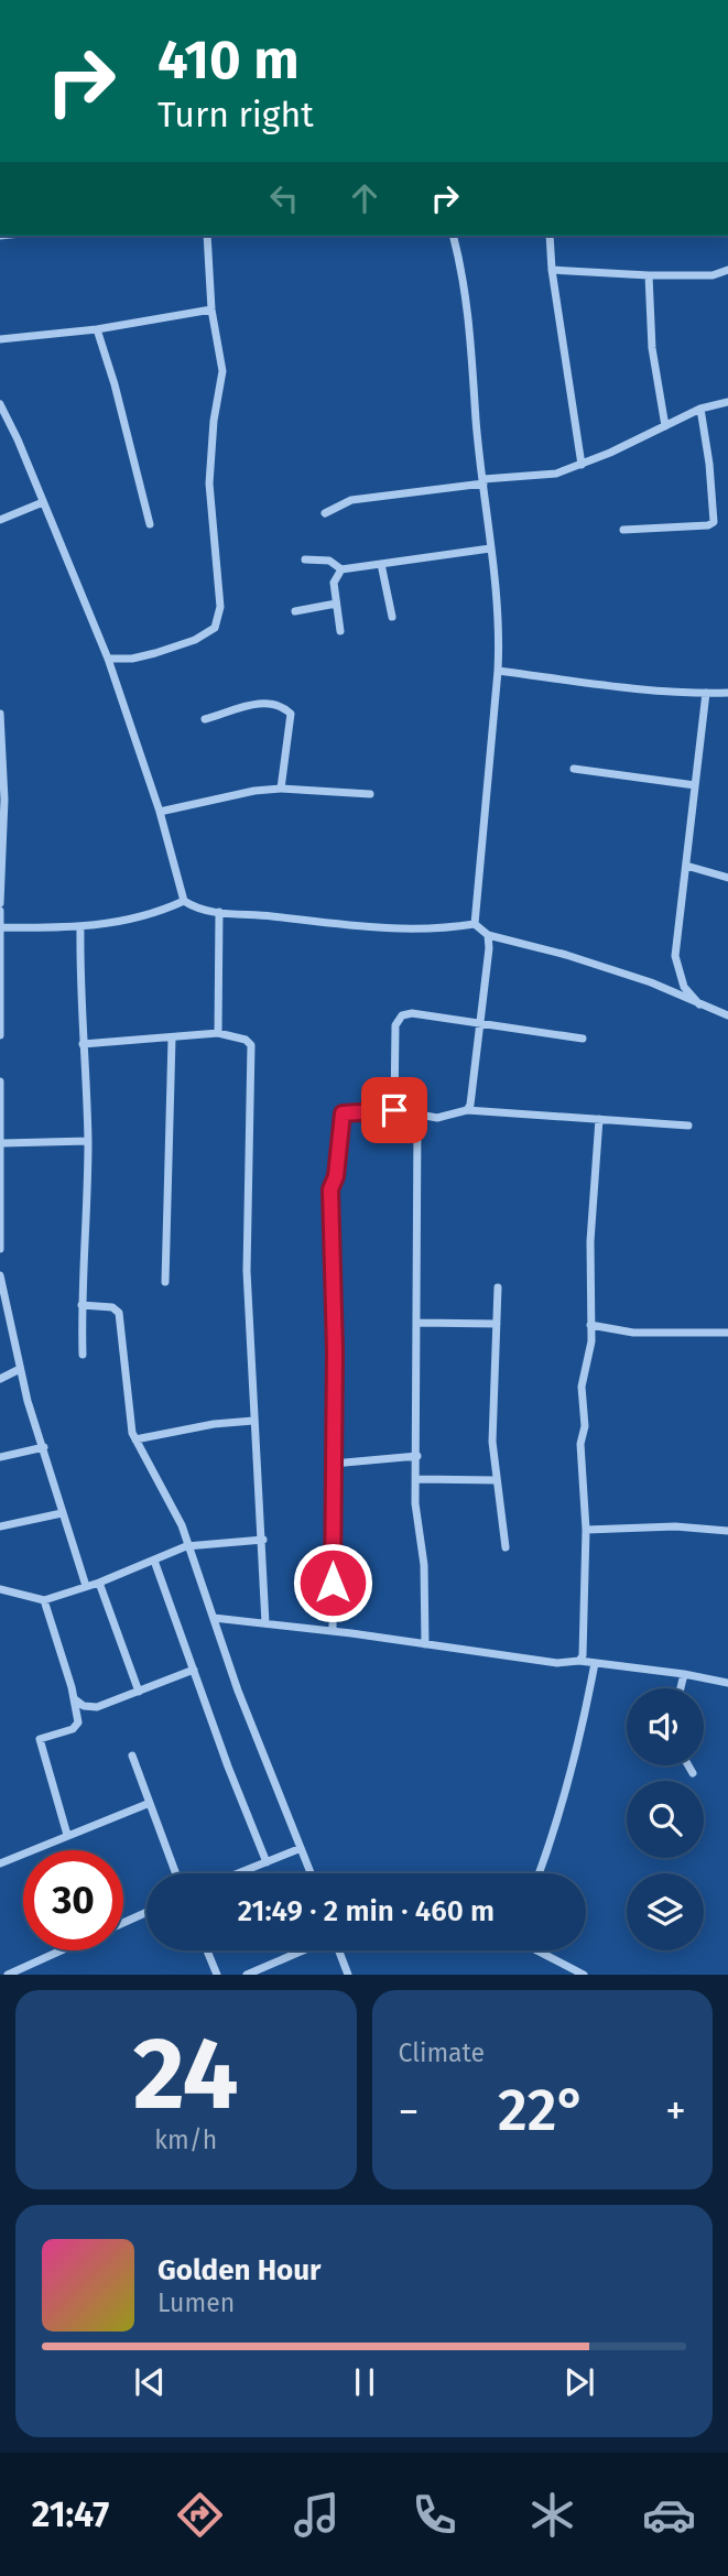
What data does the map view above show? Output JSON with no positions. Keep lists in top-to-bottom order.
{
  "page": {
    "turn": ["410 m", "Turn right"],
    "limit": "30",
    "trip": "21:49 · 2 min · 460 m",
    "tile": [
      ["24", "km/h"],
      "Climate"
    ],
    "heat": ["−", "22°", "+"],
    "song": ["Golden Hour", "Lumen"],
    "tabs": "21:47"
  }
}
